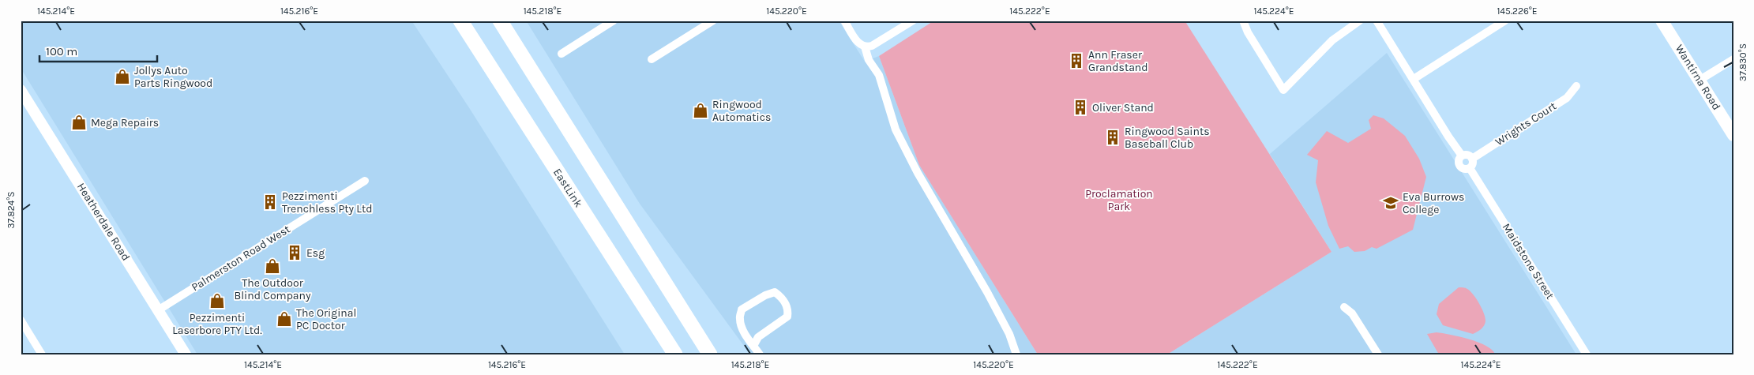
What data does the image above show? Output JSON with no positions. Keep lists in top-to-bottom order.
{
  "streets": {
    "highway": ["EastLink"],
    "main road": ["Wantirna Road", "Heatherdale Road"],
    "street": ["Wrights Court", "Palmerston Road West", "Maidstone Street"]
  },
  "crossings": [
    ["Wrights Court", "Maidstone Street"],
    ["Heatherdale Road", "Palmerston Road West"]
  ],
  "parks": ["Proclamation Park"],
  "places": {
    "building": [
      "Ann Fraser Grandstand",
      "Oliver Stand",
      "Ringwood Saints Baseball Club",
      "Pezzimenti Trenchless Pty Ltd",
      "Esg"
    ],
    "shop": [
      "Jollys Auto Parts Ringwood",
      "Ringwood Automatics",
      "Mega Repairs",
      "The Outdoor Blind Company",
      "Pezzimenti Laserbore PTY Ltd.",
      "The Original PC Doctor"
    ],
    "school or university": ["Eva Burrows College"]
  },
  "scale_bar": "100 m",
  "coordinates": [
    "145.214°E",
    "145.216°E",
    "145.218°E",
    "145.220°E",
    "145.222°E",
    "145.224°E",
    "145.226°E",
    "37.830°S",
    "37.824°S"
  ]
}
